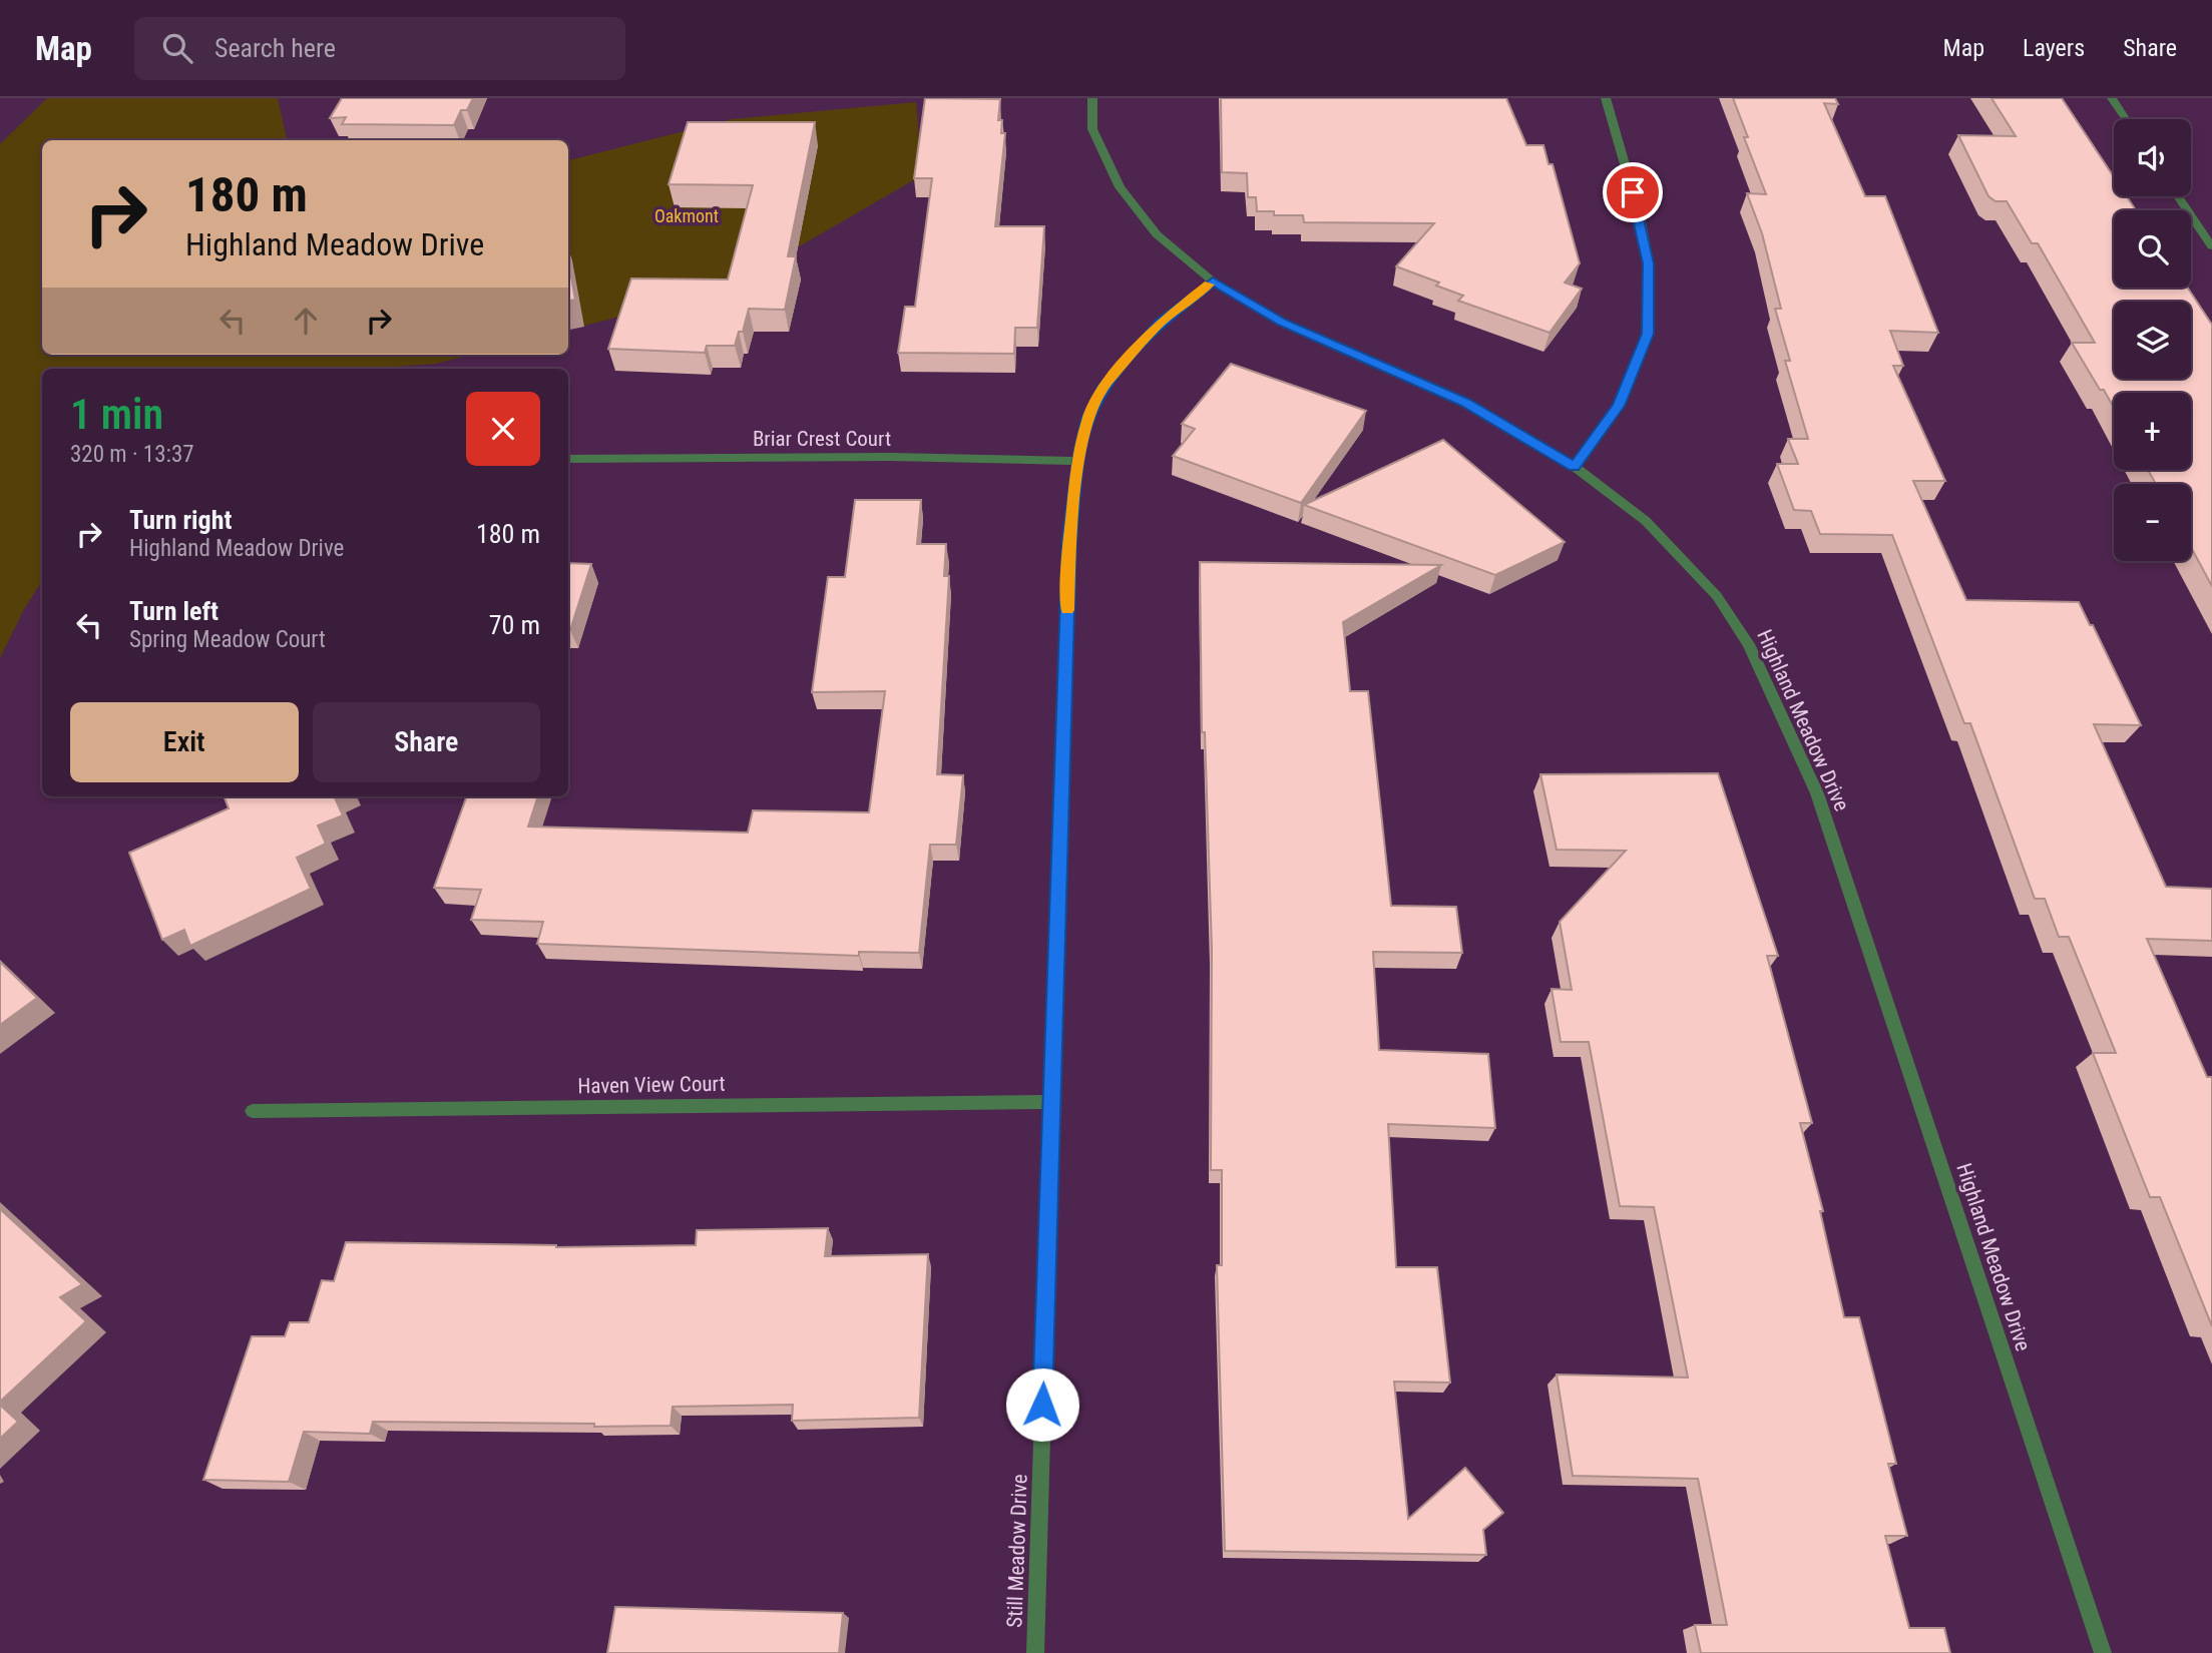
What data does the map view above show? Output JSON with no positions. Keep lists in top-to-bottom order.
{
  "streets": {
    "street": [
      "Briar Crest Court",
      "Highland Meadow Drive",
      "Haven View Court",
      "Still Meadow Drive"
    ]
  },
  "crossings": [
    ["Briar Crest Court", "Still Meadow Drive"],
    ["Highland Meadow Drive", "Still Meadow Drive"],
    ["Haven View Court", "Still Meadow Drive"]
  ],
  "parks": ["Oakmont"],
  "page": {
    "header": "Map",
    "search": "Search here",
    "nav": ["Map", "Layers", "Share"],
    "map_buttons": ["+", "−"],
    "turn": ["180 m", "Highland Meadow Drive"],
    "heading": ["1 min", "320 m · 13:37"],
    "list": [
      {
        "name": "Turn right",
        "note": "Highland Meadow Drive",
        "value": "180 m"
      },
      {
        "name": "Turn left",
        "note": "Spring Meadow Court",
        "value": "70 m"
      }
    ],
    "buttons": ["Exit", "Share"]
  }
}
